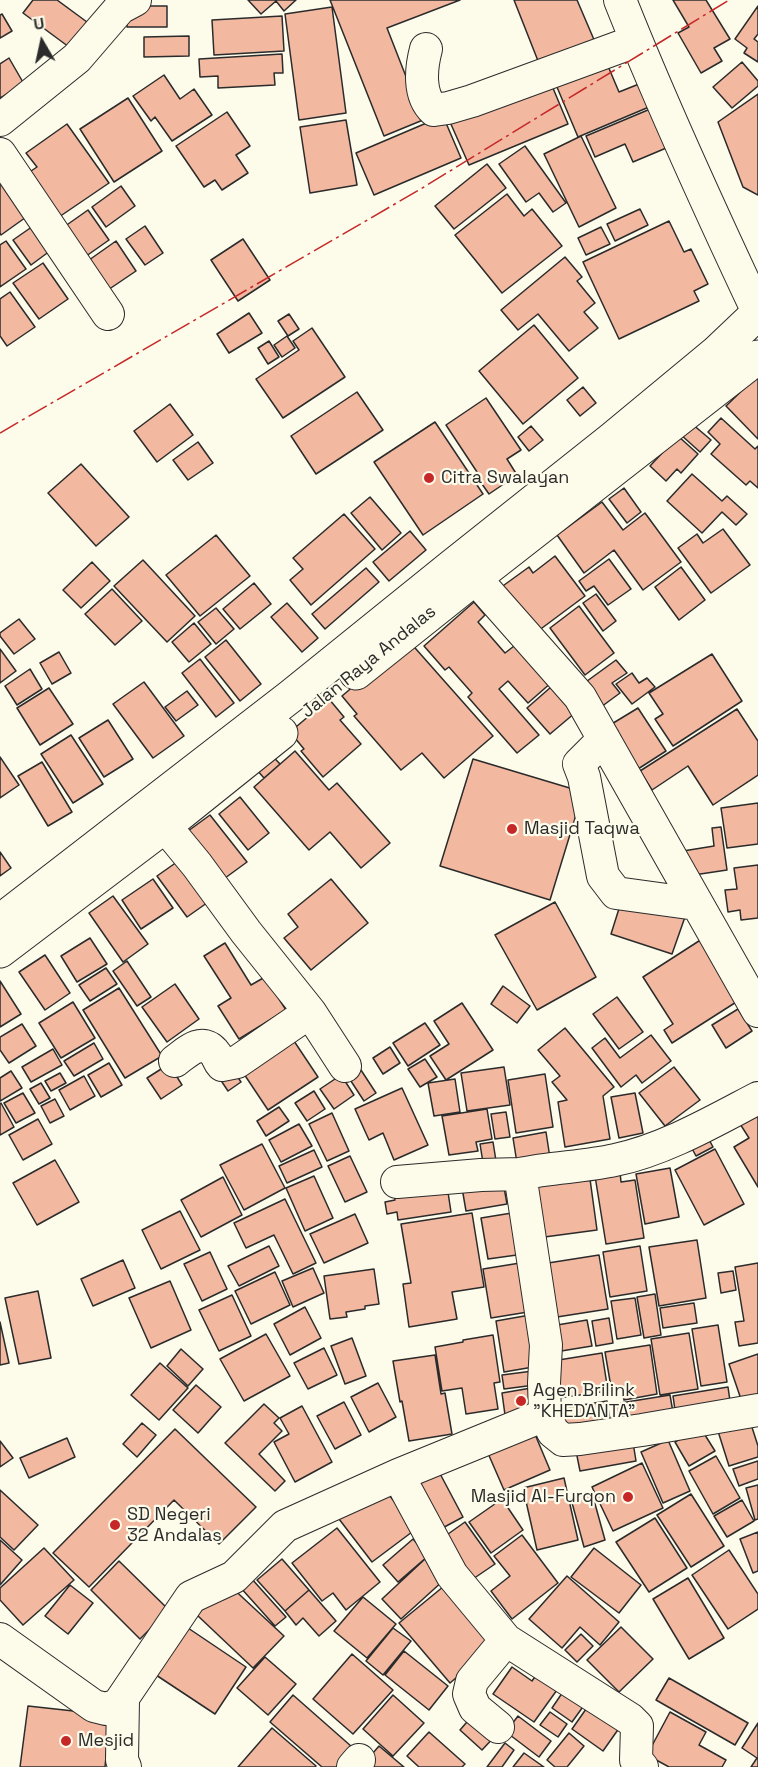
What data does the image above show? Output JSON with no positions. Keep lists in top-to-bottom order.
{
  "streets": {
    "main road": ["Jalan Raya Andalas"]
  },
  "places": [
    "Citra Swalayan",
    "Masjid Taqwa",
    "Agen Brilink \"KHEDANTA\"",
    "Masjid Al-Furqon",
    "SD Negeri 32 Andalas",
    "Mesjid"
  ],
  "north": "top"
}
